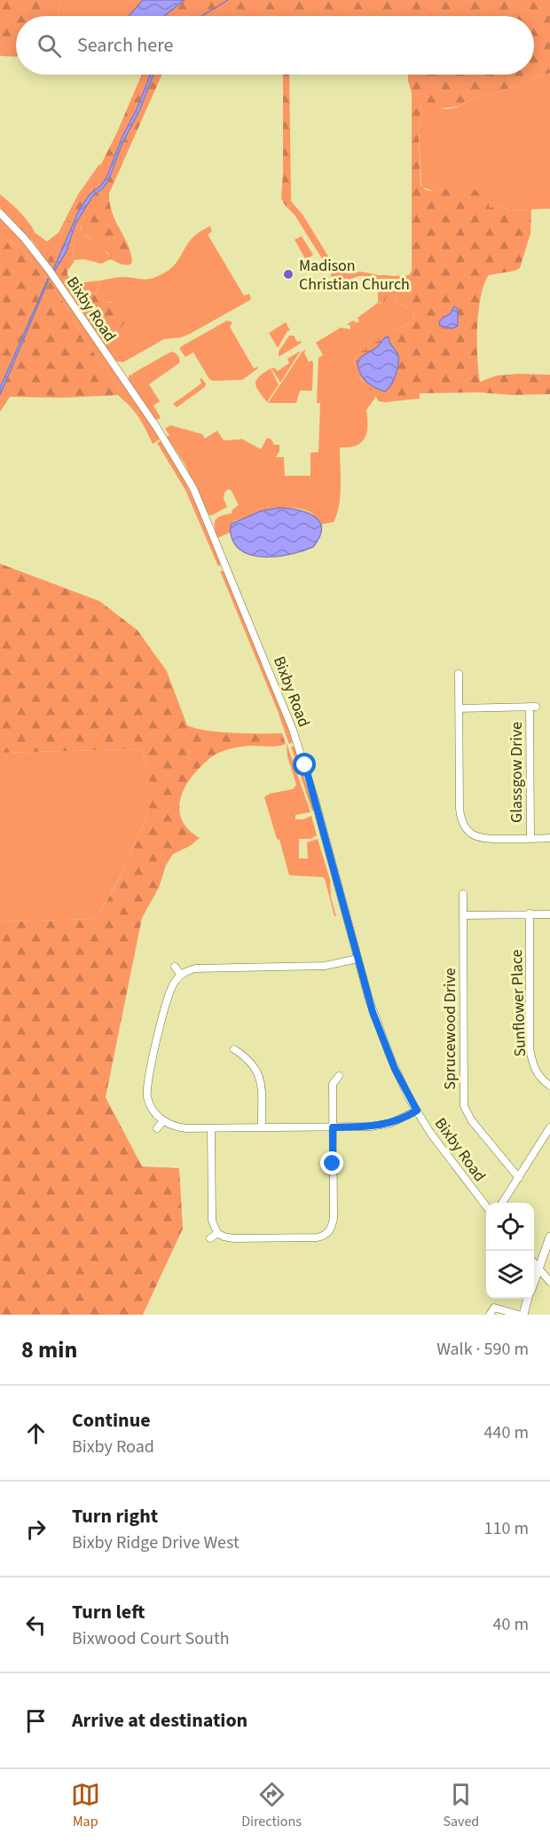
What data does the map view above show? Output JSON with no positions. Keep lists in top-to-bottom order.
{
  "streets": {
    "street": [
      "Bixby Road",
      "Glassgow Drive",
      "Sunflower Place",
      "Sprucewood Drive"
    ]
  },
  "places": ["Madison Christian Church"],
  "page": {
    "search": "Search here",
    "heading": ["8 min", "Walk · 590 m"],
    "list": [
      ["Continue", "Bixby Road", "440 m"],
      ["Turn right", "Bixby Ridge Drive West", "110 m"],
      ["Turn left", "Bixwood Court South", "40 m"],
      "Arrive at destination"
    ],
    "nav": ["Map", "Directions", "Saved"]
  }
}
